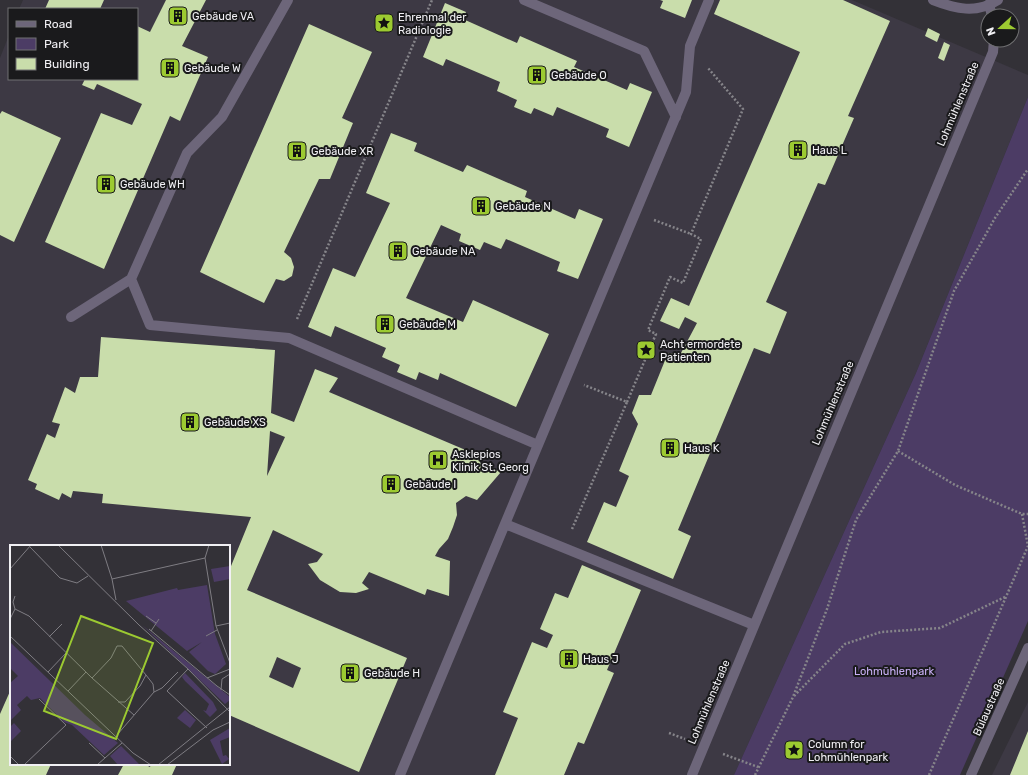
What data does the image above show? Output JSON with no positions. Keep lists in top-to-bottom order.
{
  "streets": {
    "street": ["Lohmühlenstraße", "Bülaustraße"]
  },
  "parks": ["Lohmühlenpark"],
  "places": {
    "building": [
      "Gebäude VA",
      "Gebäude W",
      "Gebäude O",
      "Haus L",
      "Gebäude XR",
      "Gebäude WH",
      "Gebäude N",
      "Gebäude NA",
      "Gebäude M",
      "Gebäude XS",
      "Haus K",
      "Gebäude I",
      "Haus J",
      "Gebäude H"
    ],
    "place": ["Ehrenmal der Radiologie", "Acht ermordete Patienten", "Column for Lohmühlenpark"],
    "hospital": ["Asklepios Klinik St. Georg"]
  },
  "legend": ["Road", "Park", "Building"],
  "north": "left"
}
